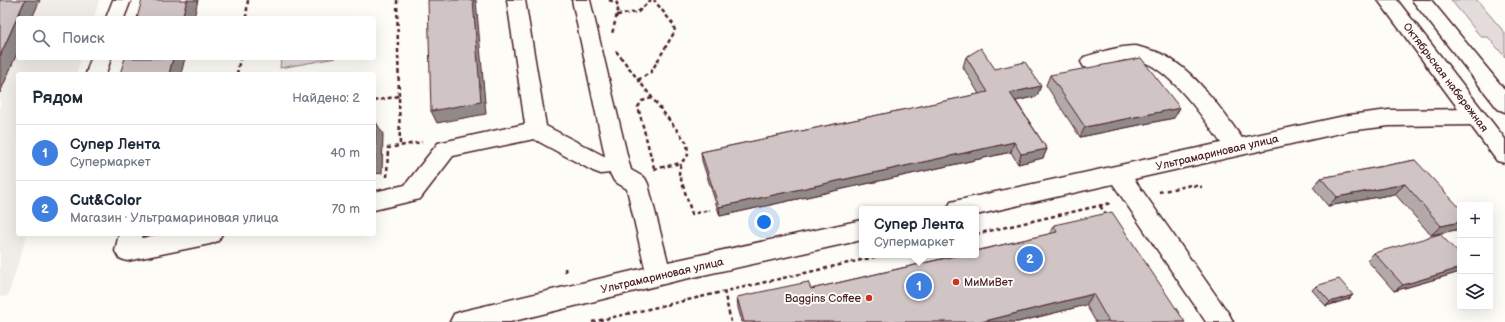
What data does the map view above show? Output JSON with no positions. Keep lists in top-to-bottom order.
{
  "streets": {
    "street": ["Октябрьская набережная", "Ультрамариновая улица"]
  },
  "crossings": [
    ["Октябрьская набережная", "Ультрамариновая улица"]
  ],
  "places": ["МиМиВет", "Baggins Coffee"],
  "page": {
    "search": "Поиск",
    "heading": ["Рядом", "Найдено: 2"],
    "list": [
      {
        "mark": "1",
        "name": "Супер Лента",
        "note": "Супермаркет",
        "value": "40 m"
      },
      {
        "mark": "2",
        "name": "Cut&Color",
        "note": "Магазин · Ультрамариновая улица",
        "value": "70 m"
      }
    ],
    "map_buttons": ["+", "−"],
    "popup": ["Супер Лента", "Супермаркет"],
    "pins": ["2", "1"]
  }
}
